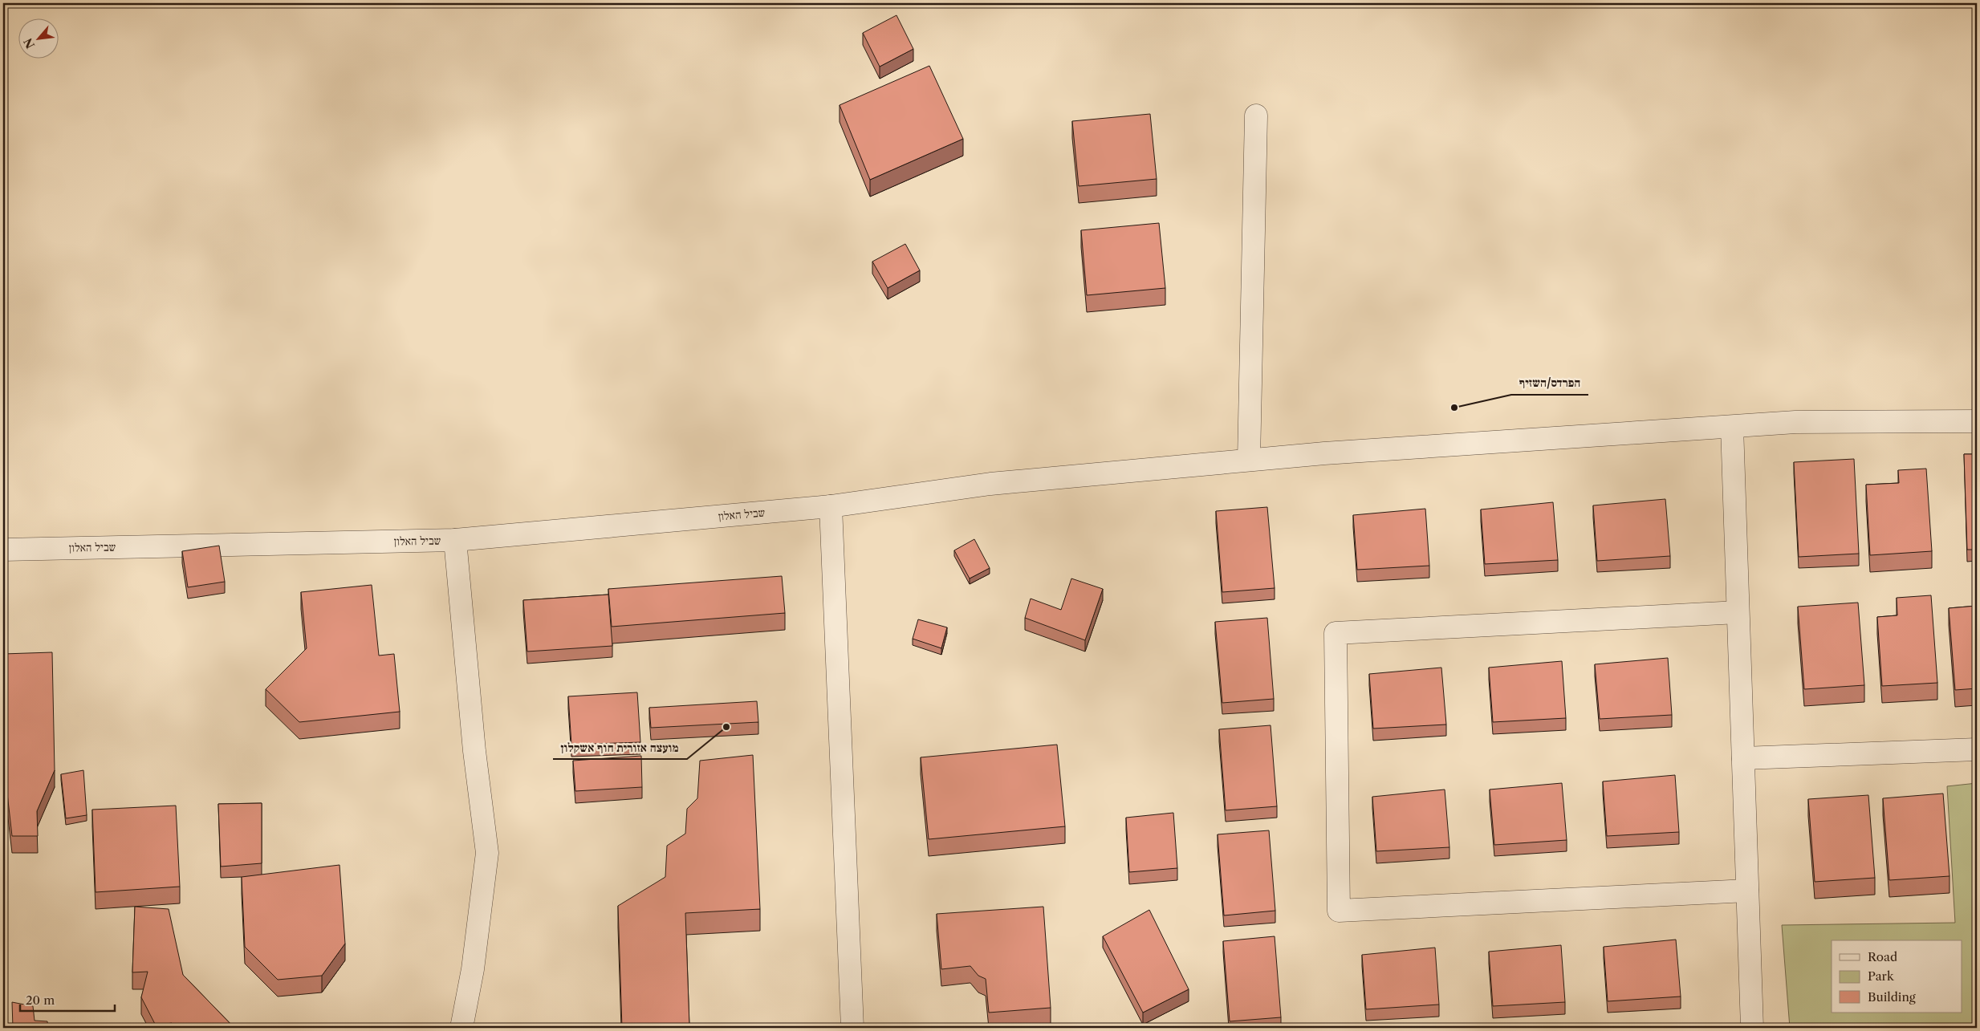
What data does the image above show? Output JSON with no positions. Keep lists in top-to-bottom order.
{
  "streets": {
    "street": ["שביל האלון"]
  },
  "places": ["הפרדס/השזיף", "מועצה אזורית חוף אשקלון"],
  "legend": ["Road", "Park", "Building"],
  "scale_bar": "20 m",
  "north": "bottom left"
}
